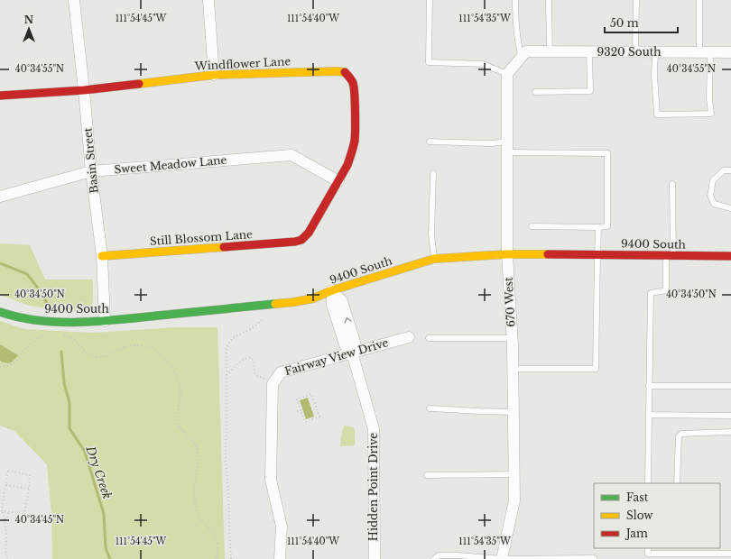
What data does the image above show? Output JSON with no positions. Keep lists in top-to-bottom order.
{
  "streets": {
    "street": [
      "9320 South",
      "Windflower Lane",
      "Basin Street",
      "Sweet Meadow Lane",
      "Still Blossom Lane",
      "9400 South",
      "670 West",
      "Fairway View Drive",
      "Hidden Point Drive"
    ]
  },
  "crossings": [
    ["Windflower Lane", "Basin Street"],
    ["Windflower Lane", "Sweet Meadow Lane"],
    ["Windflower Lane", "Still Blossom Lane"],
    ["Basin Street", "Sweet Meadow Lane"],
    ["Basin Street", "Still Blossom Lane"],
    ["Basin Street", "9400 South"],
    ["9400 South", "670 West"],
    ["9400 South", "Hidden Point Drive"],
    ["Fairway View Drive", "Hidden Point Drive"]
  ],
  "water": ["Dry Creek"],
  "legend": ["Fast", "Slow", "Jam"],
  "scale_bar": "50 m",
  "north": "top",
  "coordinates": [
    "111°54'45\"W",
    "111°54'40\"W",
    "111°54'35\"W",
    "40°34'55\"N",
    "40°34'50\"N",
    "40°34'45\"N"
  ]
}
